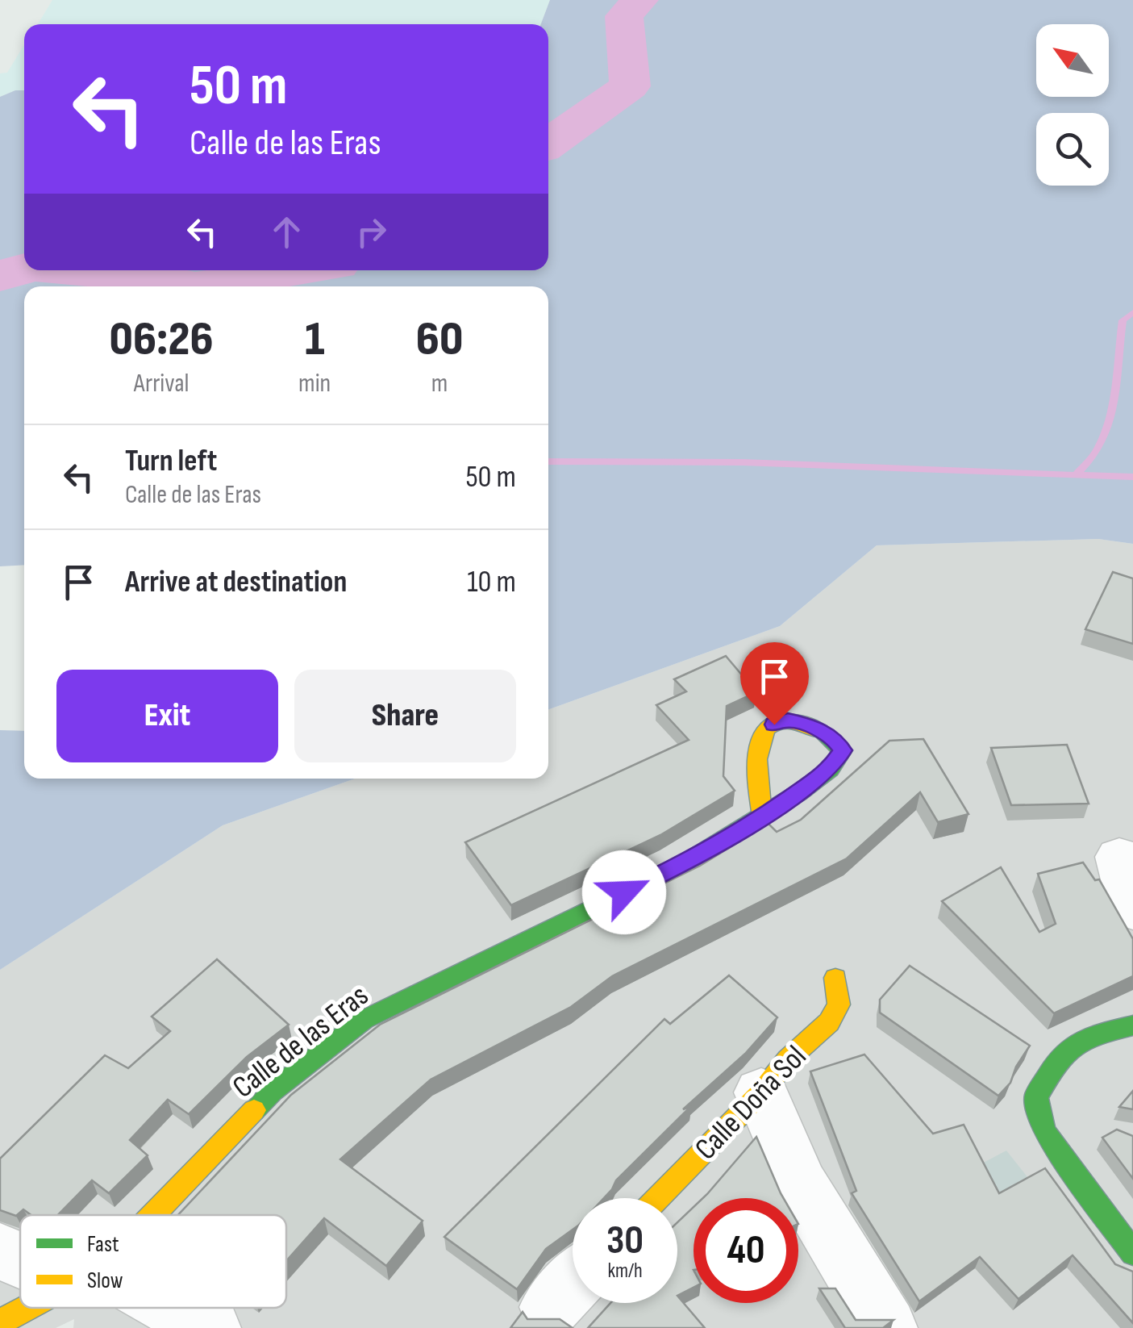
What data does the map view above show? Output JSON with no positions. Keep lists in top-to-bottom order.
{
  "streets": {
    "street": ["Calle de las Eras", "Calle Doña Sol"]
  },
  "legend": ["Fast", "Slow"],
  "north": "top left",
  "page": {
    "turn": ["50 m", "Calle de las Eras"],
    "eta": [
      "06:26",
      "Arrival",
      "1",
      "min",
      "60",
      "m"
    ],
    "list": [
      {
        "name": "Turn left",
        "note": "Calle de las Eras",
        "value": "50 m"
      },
      {
        "name": "Arrive at destination",
        "value": "10 m"
      }
    ],
    "buttons": ["Exit", "Share"],
    "speed": "30 km/h",
    "limit": "40"
  }
}
